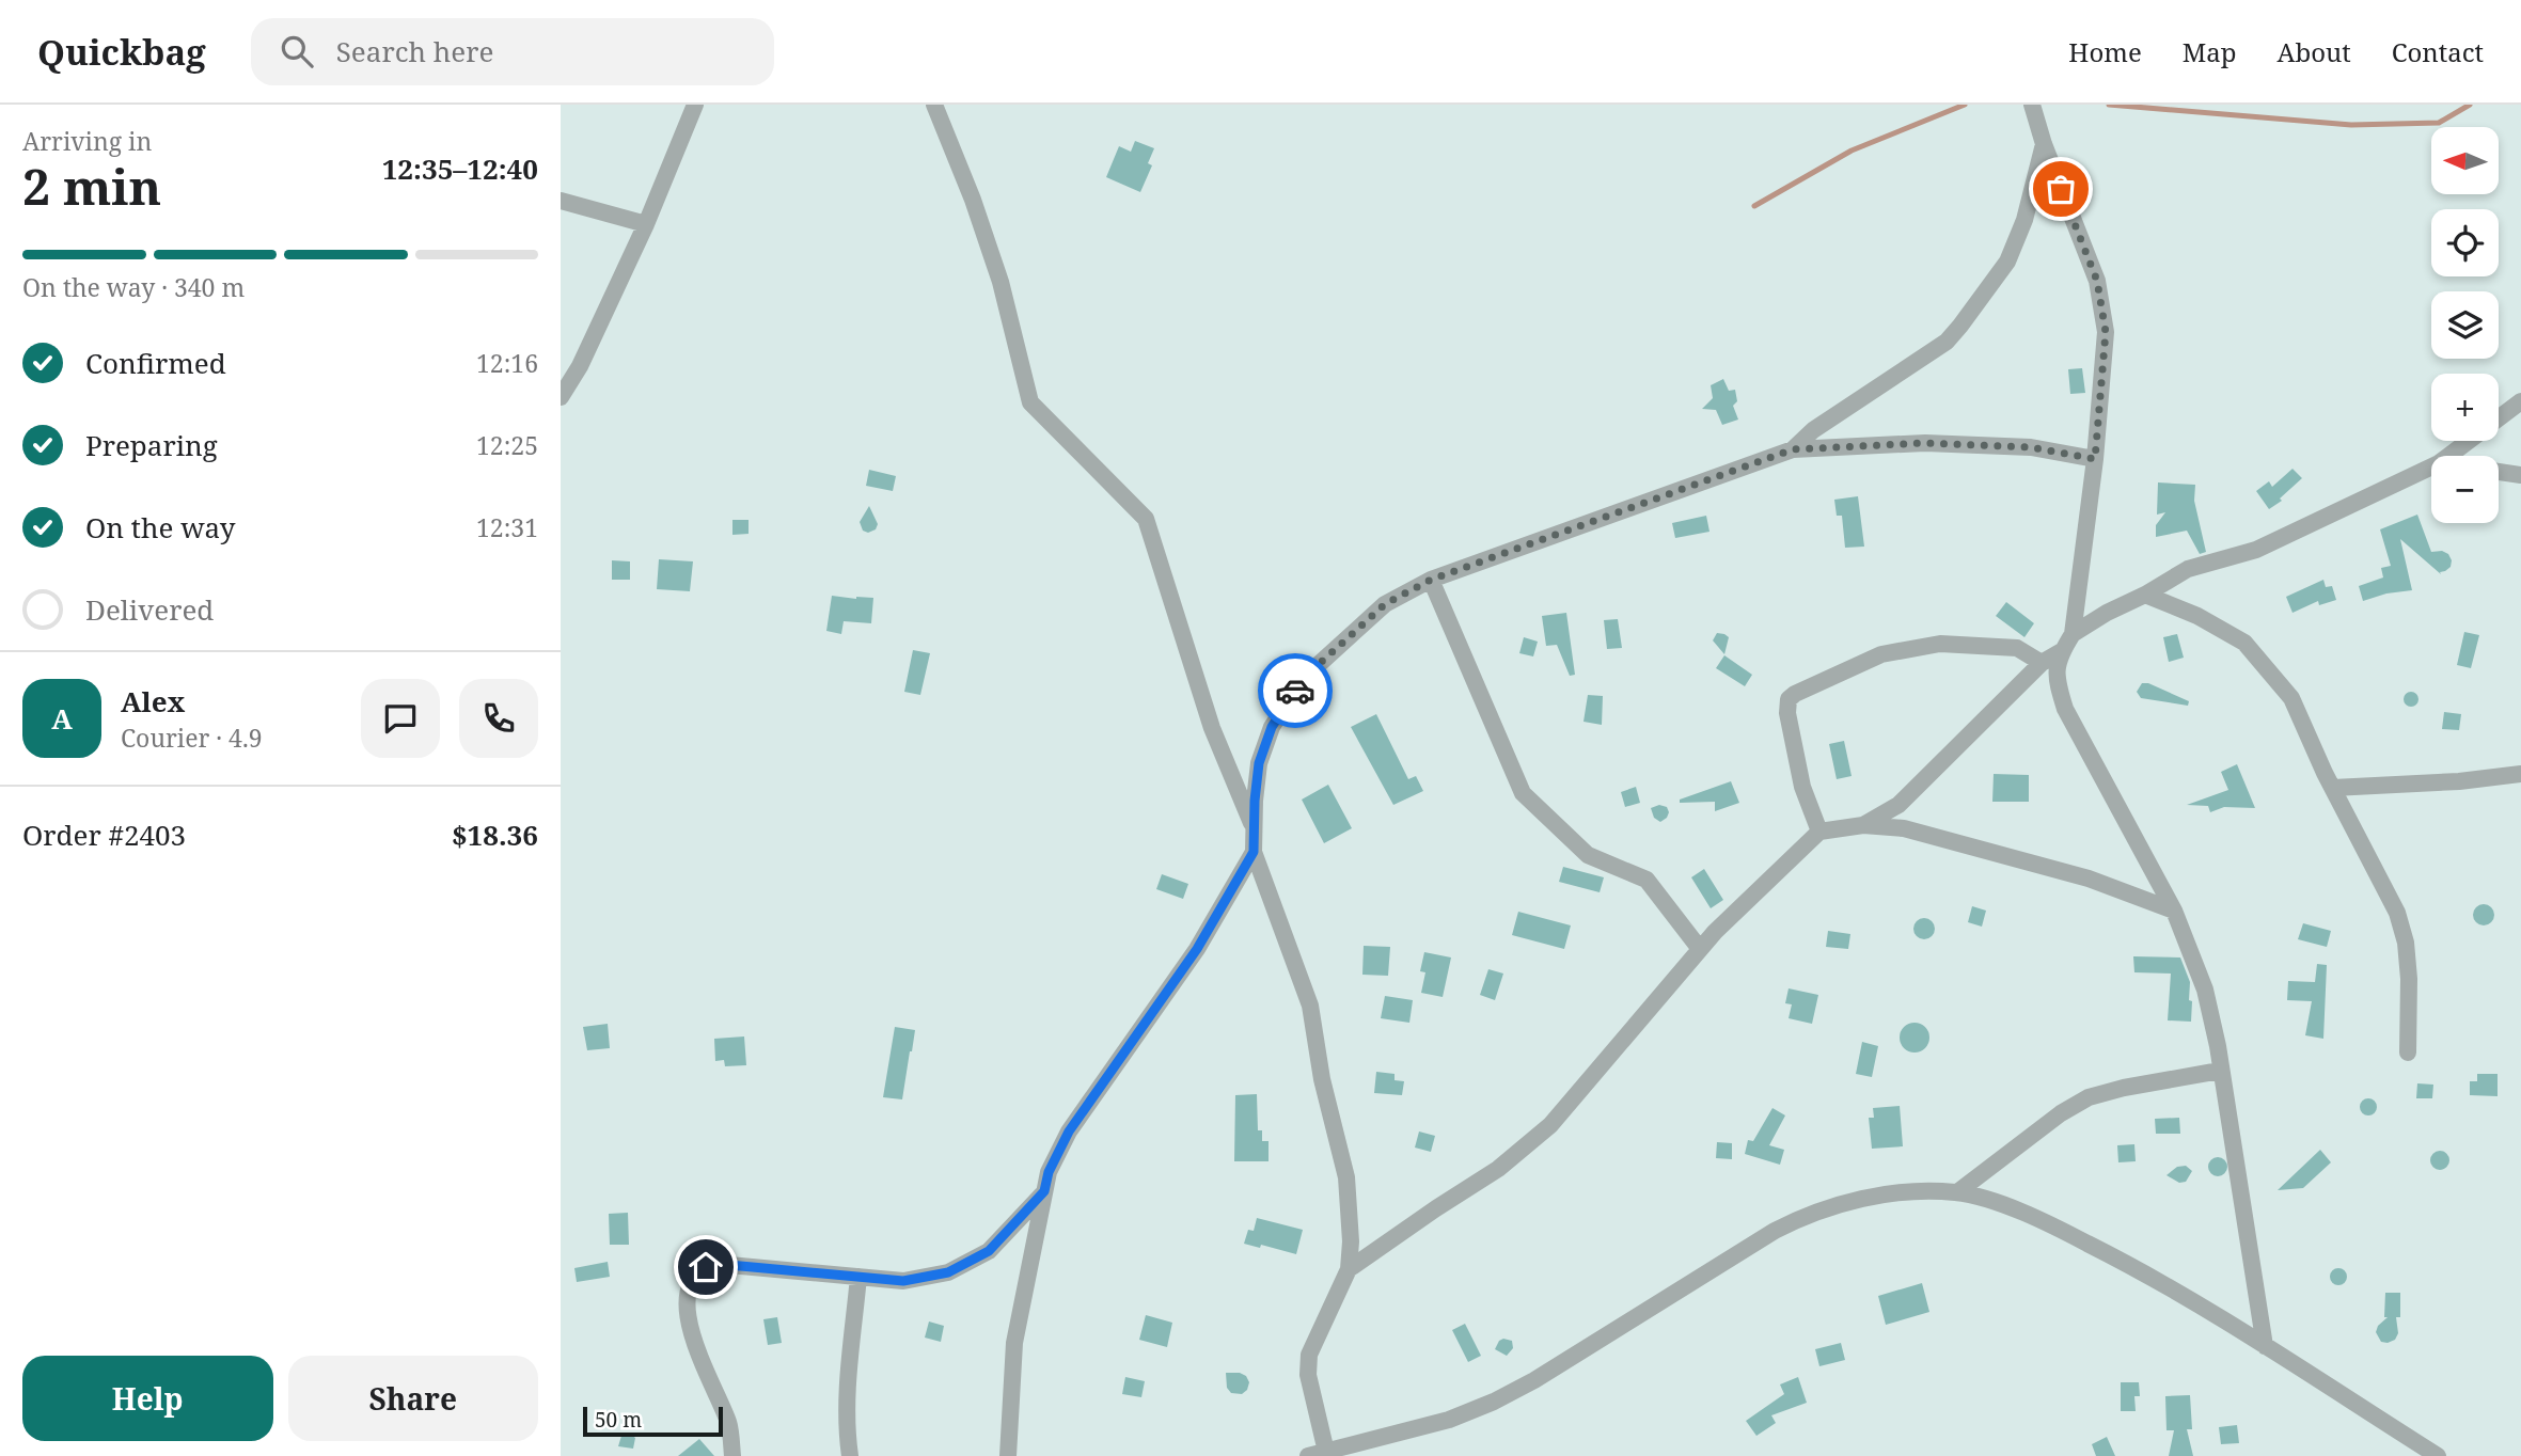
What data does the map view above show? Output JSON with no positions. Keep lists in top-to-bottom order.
{
  "scale_bar": "50 m",
  "north": "left",
  "page": {
    "header": "Quickbag",
    "search": "Search here",
    "nav": [
      "Home",
      "Map",
      "About",
      "Contact"
    ],
    "heading": ["2 min", "Arriving in", "12:35–12:40"],
    "panel": [
      "Alex",
      "Courier · 4.9",
      "Order #2403",
      "$18.36"
    ],
    "map_buttons": ["+", "−"],
    "bar": "On the way · 340 m",
    "list": [
      ["Confirmed", "12:16"],
      ["Preparing", "12:25"],
      ["On the way", "12:31"],
      "Delivered"
    ],
    "round": "A",
    "buttons": ["Help", "Share"],
    "scale": "50 m"
  }
}
